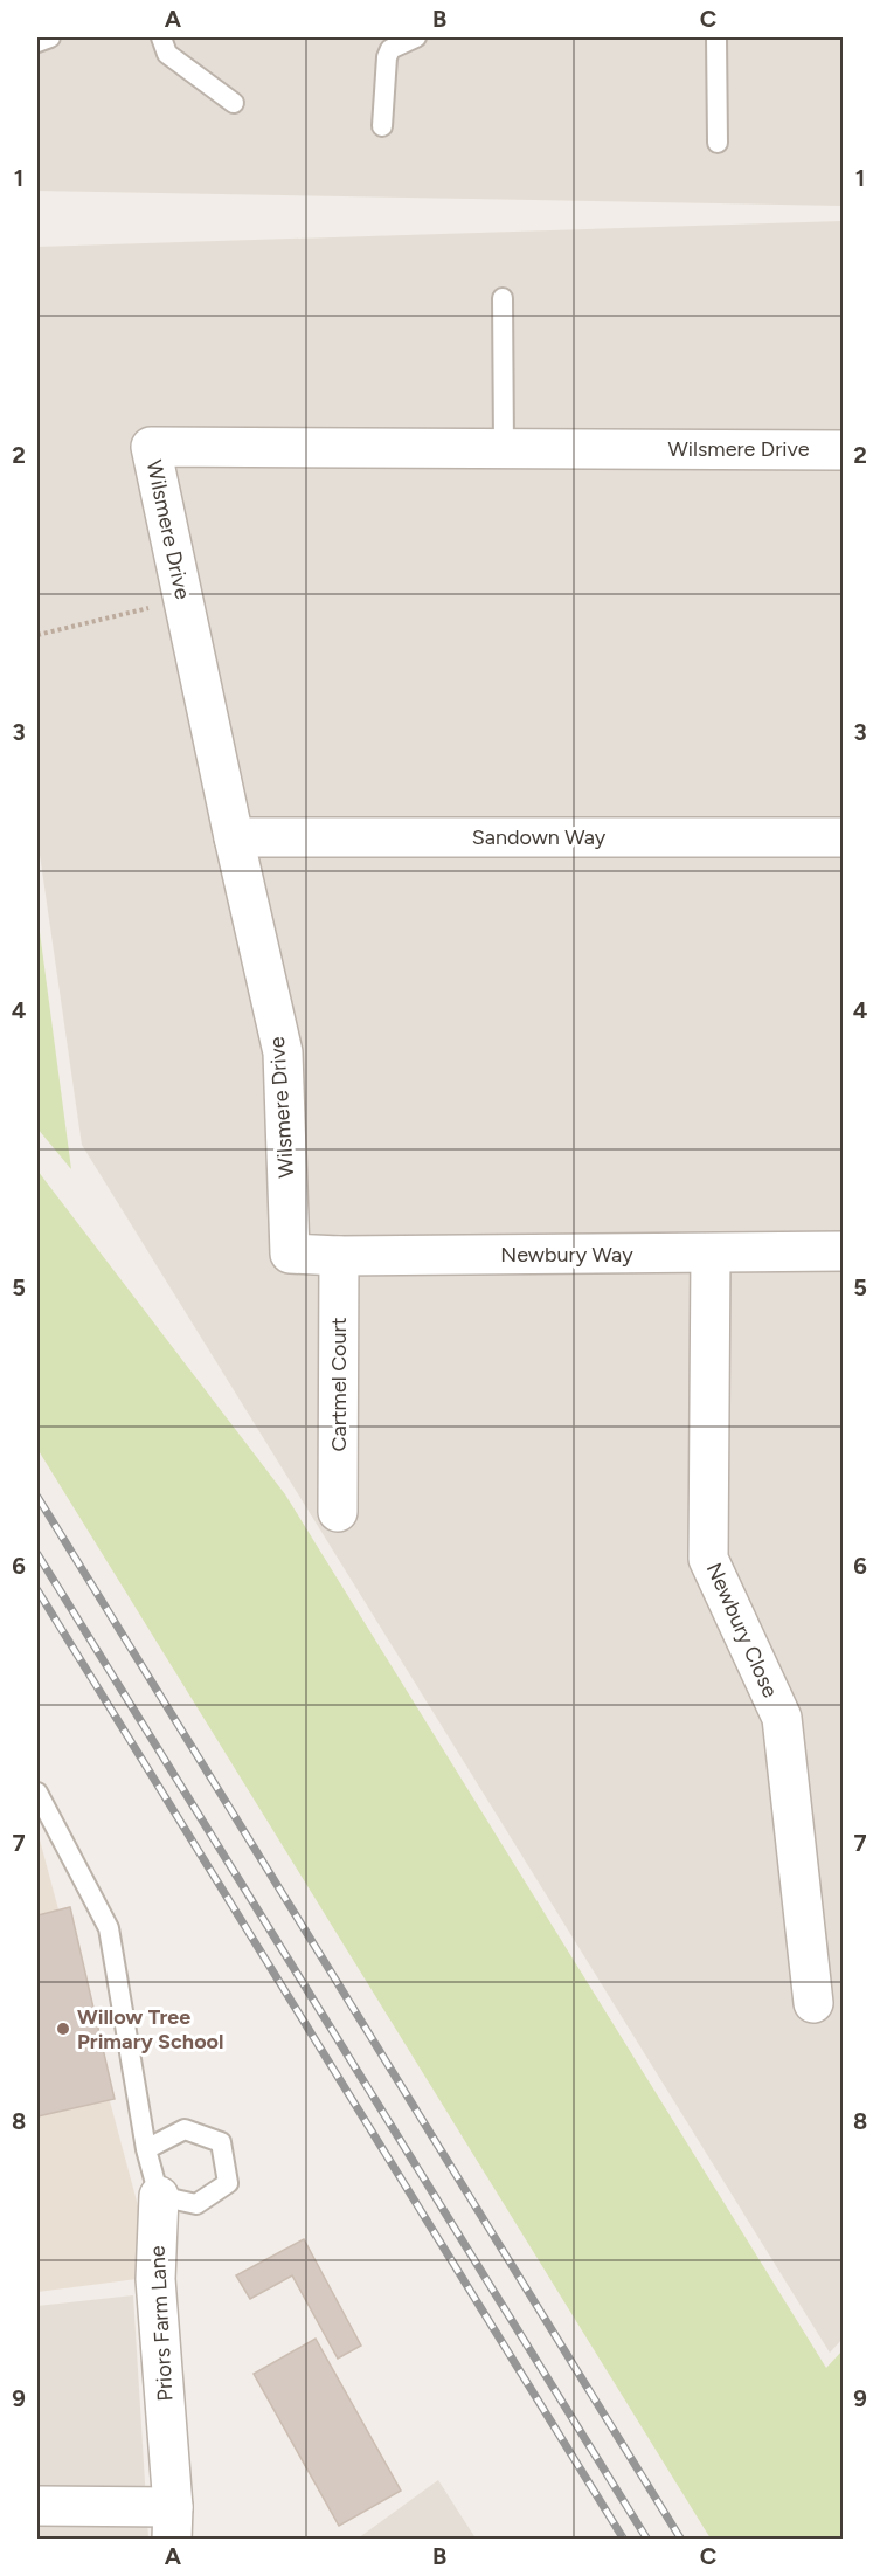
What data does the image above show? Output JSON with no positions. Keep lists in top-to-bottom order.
{
  "streets": {
    "street": [
      "Wilsmere Drive",
      "Sandown Way",
      "Newbury Way",
      "Cartmel Court",
      "Newbury Close",
      "Priors Farm Lane"
    ]
  },
  "crossings": [
    ["Wilsmere Drive", "Sandown Way"],
    ["Wilsmere Drive", "Newbury Way"],
    ["Newbury Way", "Cartmel Court"],
    ["Newbury Way", "Newbury Close"]
  ],
  "places": ["Willow Tree Primary School"],
  "grid": {
    "columns": ["A", "B", "C"],
    "rows": [
      "1",
      "2",
      "3",
      "4",
      "5",
      "6",
      "7",
      "8",
      "9"
    ]
  }
}
